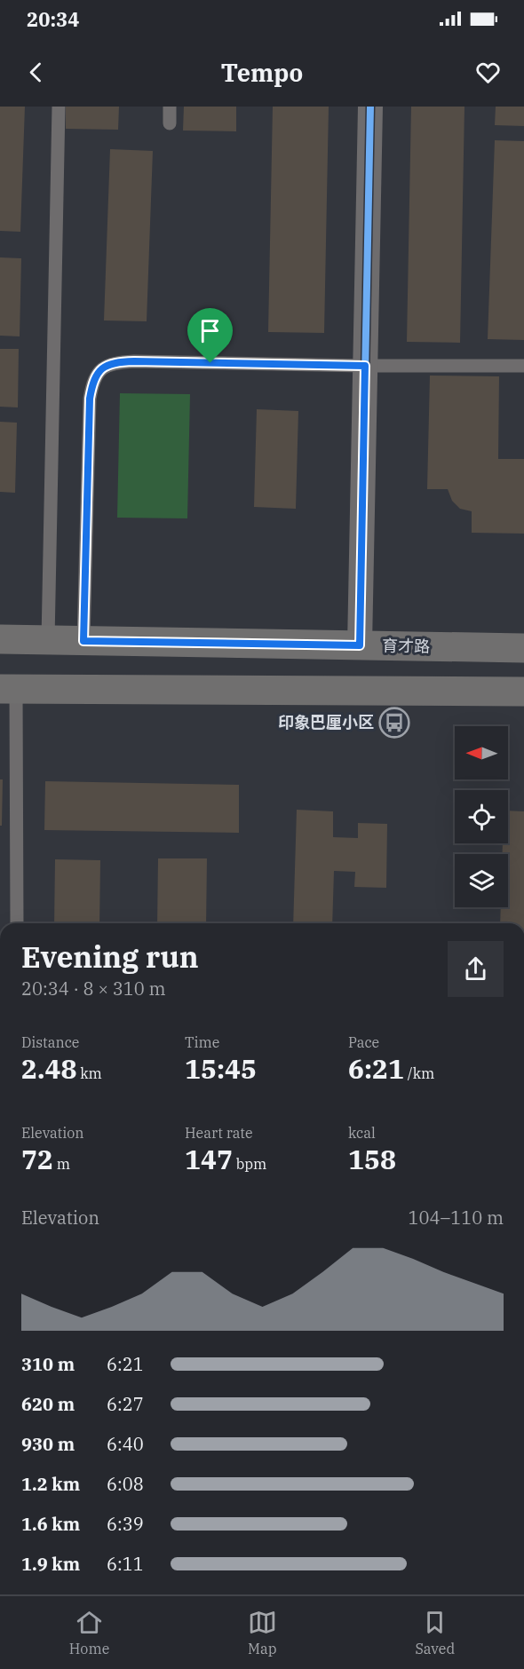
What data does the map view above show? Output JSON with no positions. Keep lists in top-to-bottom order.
{
  "streets": {
    "main road": ["育才路"]
  },
  "places": {
    "bus stop": ["印象巴厘小区"]
  },
  "north": "left",
  "page": {
    "status": "20:34",
    "header": "Tempo",
    "heading": ["Evening run", "20:34 · 8 × 310 m"],
    "stats": [
      ["Distance", "2.48 km"],
      ["Time", "15:45"],
      ["Pace", "6:21 /km"],
      ["Elevation", "72 m"],
      ["Heart rate", "147 bpm"],
      ["kcal", "158"]
    ],
    "chart": ["Elevation", "104–110 m"],
    "list": [
      {
        "name": "310 m",
        "note": "6:21"
      },
      {
        "name": "620 m",
        "note": "6:27"
      },
      {
        "name": "930 m",
        "note": "6:40"
      },
      {
        "name": "1.2 km",
        "note": "6:08"
      },
      {
        "name": "1.6 km",
        "note": "6:39"
      },
      {
        "name": "1.9 km",
        "note": "6:11"
      }
    ],
    "tabs": ["Home", "Map", "Saved"]
  }
}
